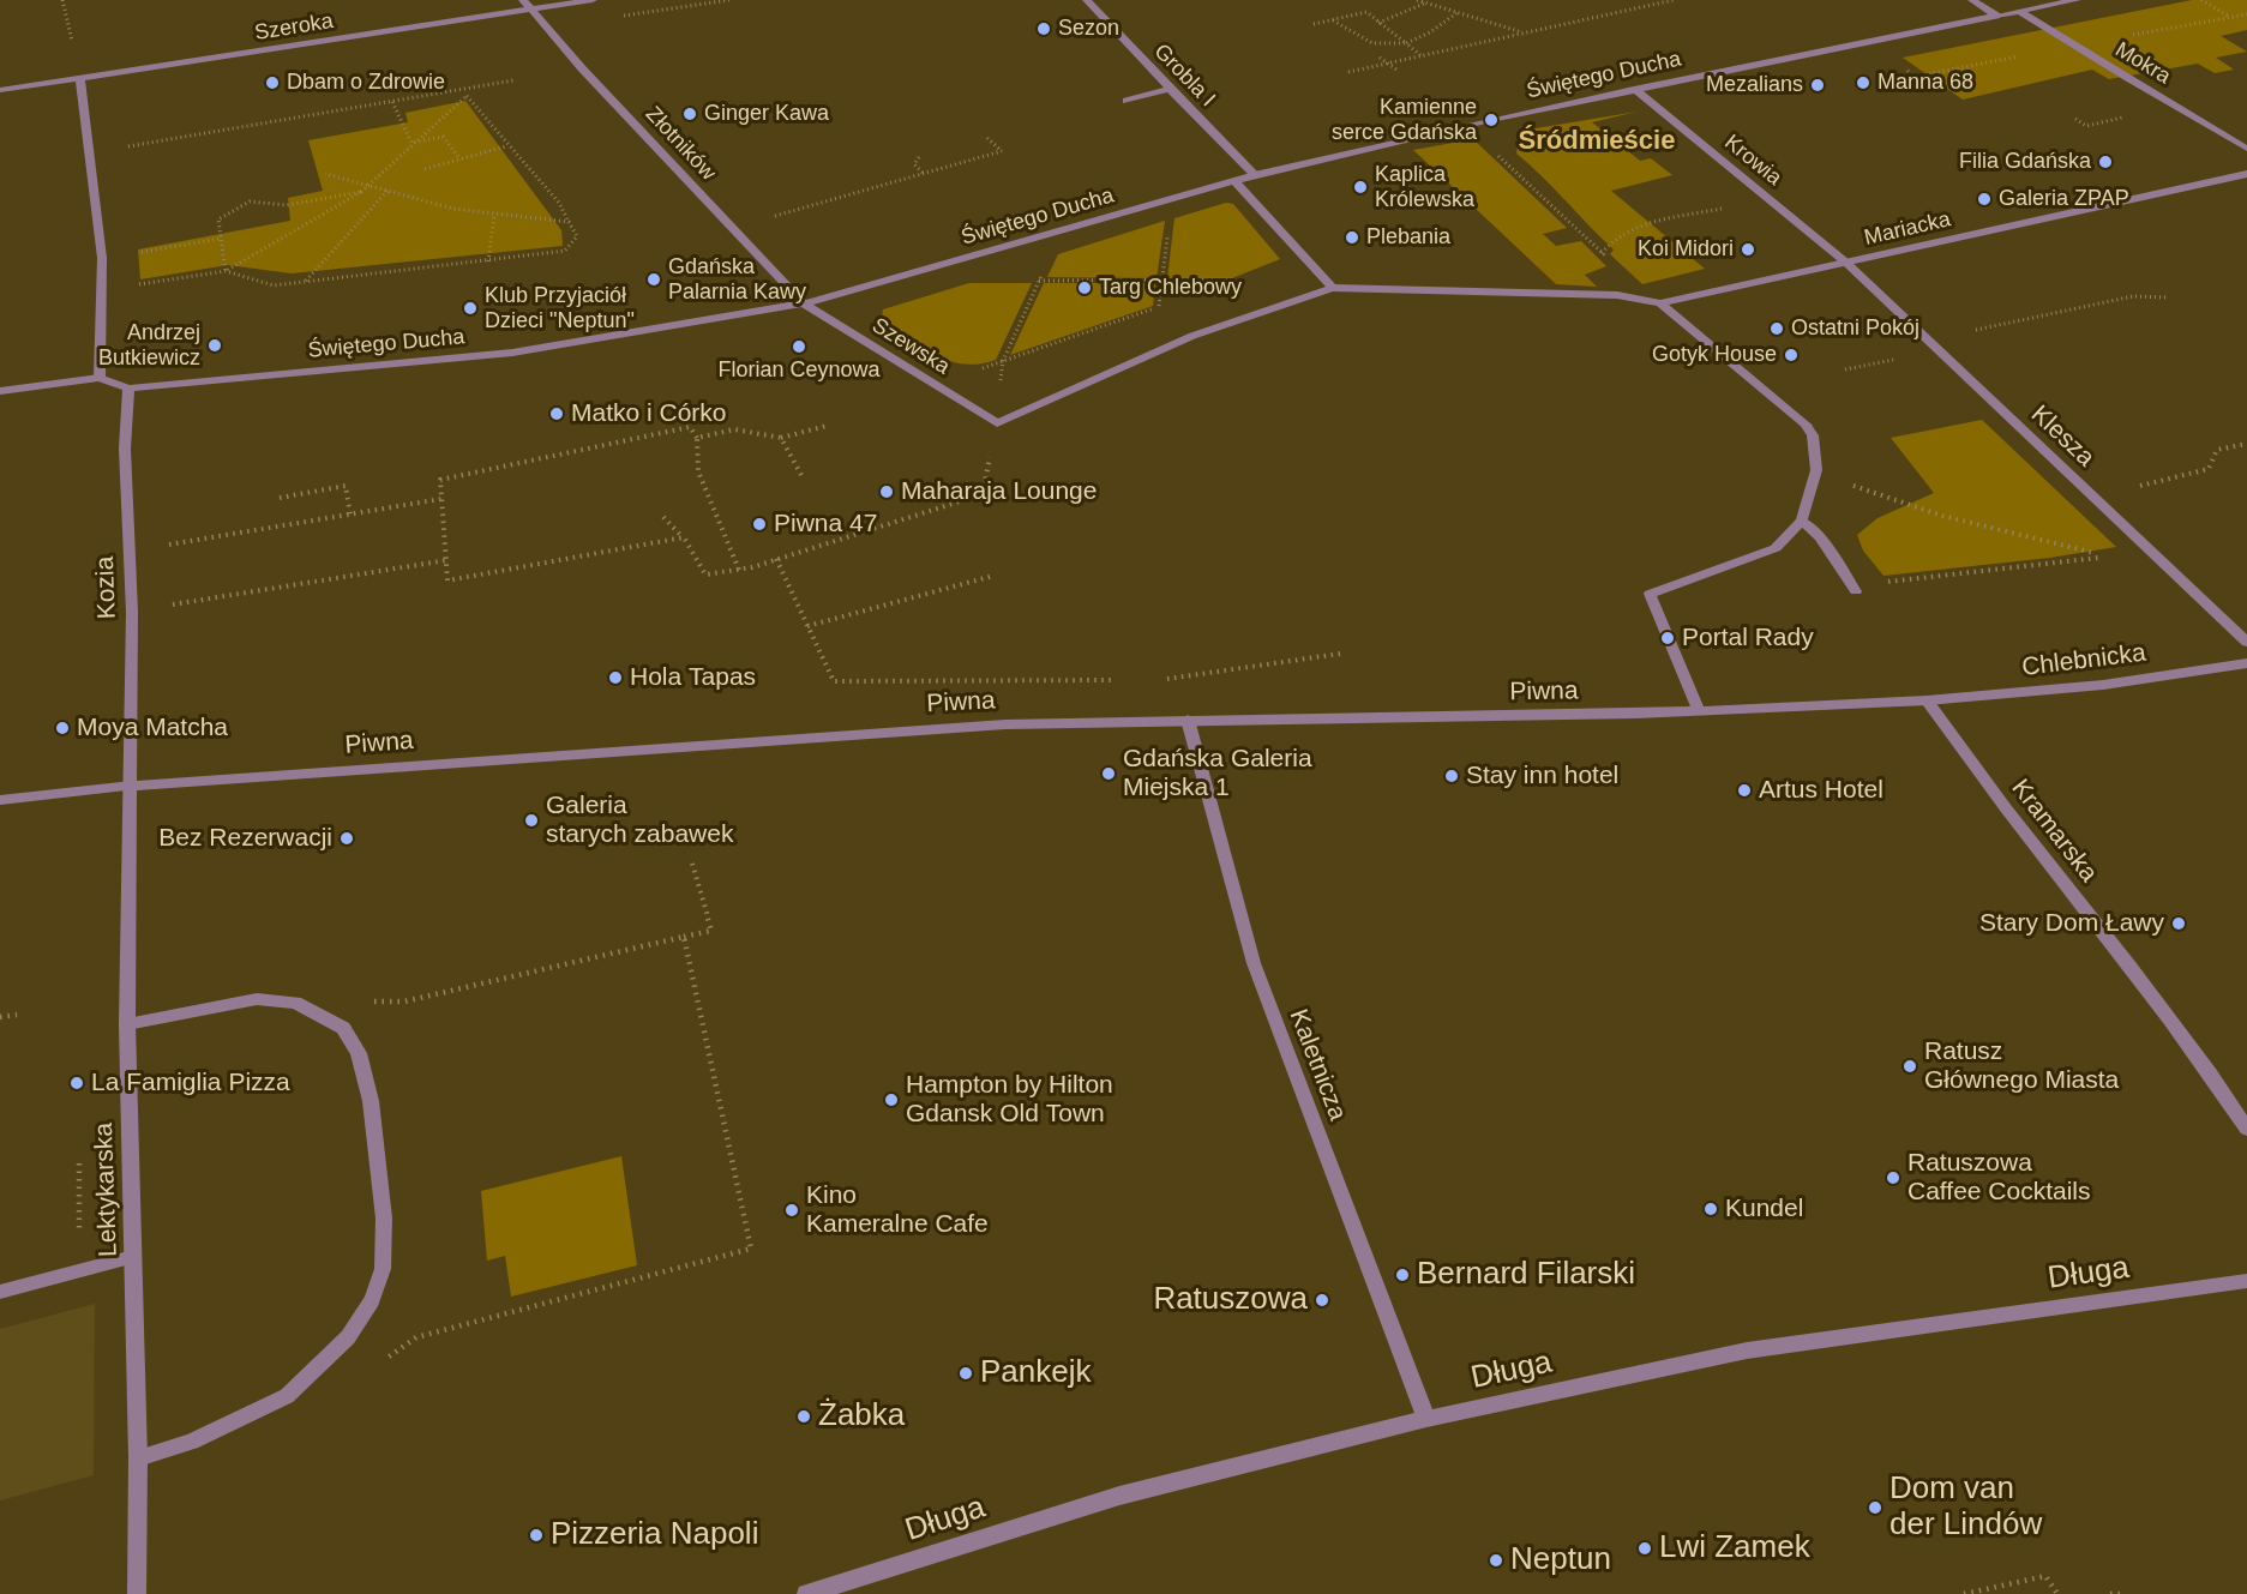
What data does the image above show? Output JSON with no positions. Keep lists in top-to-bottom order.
{
  "streets": {
    "street": [
      "Szeroka",
      "Mokra",
      "Grobla I",
      "Świętego Ducha",
      "Złotników",
      "Krowia",
      "Mariacka",
      "Szewska",
      "Klesza",
      "Kozia",
      "Chlebnicka",
      "Piwna",
      "Kramarska",
      "Kaletnicza",
      "Lektykarska",
      "Długa"
    ]
  },
  "crossings": [
    ["Szeroka", "Złotników"],
    ["Mokra", "Świętego Ducha"],
    ["Grobla I", "Świętego Ducha"],
    ["Świętego Ducha", "Złotników"],
    ["Świętego Ducha", "Krowia"],
    ["Świętego Ducha", "Szewska"],
    ["Świętego Ducha", "Kozia"],
    ["Złotników", "Szewska"],
    ["Krowia", "Mariacka"],
    ["Krowia", "Klesza"],
    ["Mariacka", "Klesza"],
    ["Kozia", "Piwna"],
    ["Kozia", "Lektykarska"],
    ["Chlebnicka", "Piwna"],
    ["Chlebnicka", "Kramarska"],
    ["Piwna", "Kramarska"],
    ["Piwna", "Kaletnicza"],
    ["Piwna", "Lektykarska"],
    ["Kaletnicza", "Długa"]
  ],
  "districts": ["Śródmieście"],
  "places": [
    "Sezon",
    "Dbam o Zdrowie",
    "Manna 68",
    "Mezalians",
    "Ginger Kawa",
    "Kamienne serce Gdańska",
    "Filia Gdańska",
    "Kaplica Królewska",
    "Galeria ZPAP",
    "Plebania",
    "Koi Midori",
    "Gdańska Palarnia Kawy",
    "Targ Chlebowy",
    "Klub Przyjaciół Dzieci \"Neptun\"",
    "Ostatni Pokój",
    "Andrzej Butkiewicz",
    "Florian Ceynowa",
    "Gotyk House",
    "Matko i Córko",
    "Maharaja Lounge",
    "Piwna 47",
    "Portal Rady",
    "Hola Tapas",
    "Moya Matcha",
    "Gdańska Galeria Miejska 1",
    "Stay inn hotel",
    "Artus Hotel",
    "Galeria starych zabawek",
    "Bez Rezerwacji",
    "Stary Dom Ławy",
    "Ratusz Głównego Miasta",
    "La Famiglia Pizza",
    "Hampton by Hilton Gdansk Old Town",
    "Ratuszowa Caffee Cocktails",
    "Kundel",
    "Kino Kameralne Cafe",
    "Bernard Filarski",
    "Ratuszowa",
    "Pankejk",
    "Żabka",
    "Dom van der Lindów",
    "Pizzeria Napoli",
    "Lwi Zamek",
    "Neptun"
  ]
}
